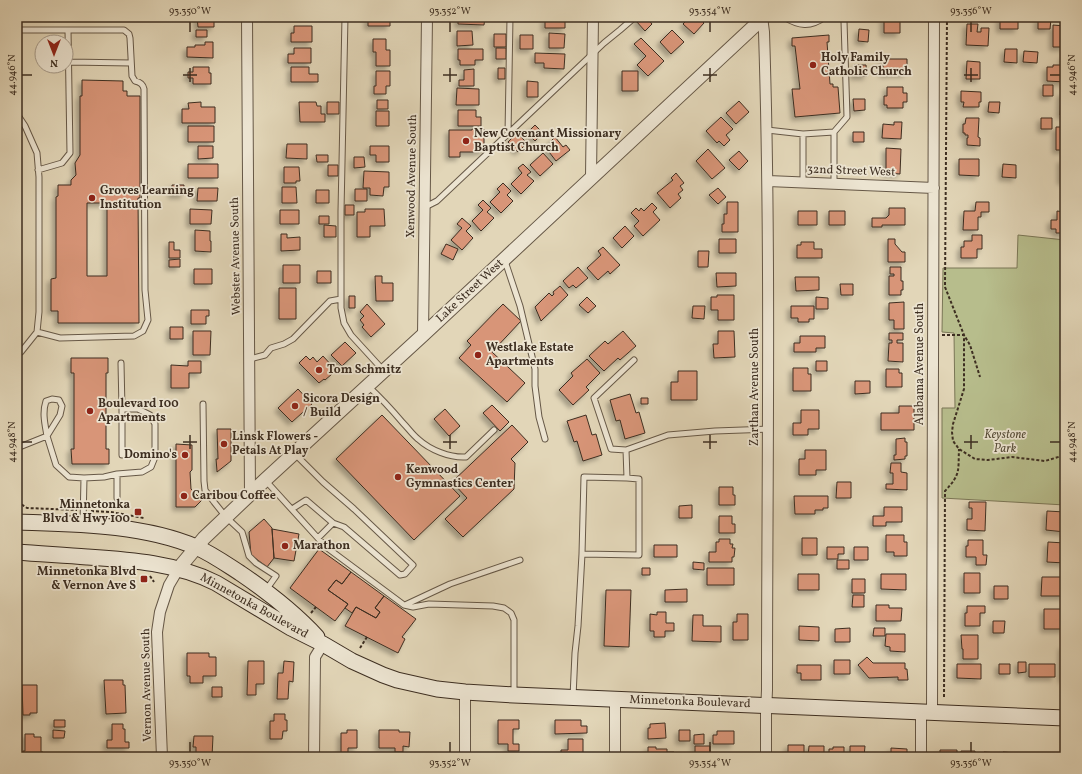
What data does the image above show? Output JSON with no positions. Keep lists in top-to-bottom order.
{
  "streets": {
    "main road": ["Minnetonka Boulevard"],
    "street": [
      "32nd Street West",
      "Xenwood Avenue South",
      "Webster Avenue South",
      "Lake Street West",
      "Alabama Avenue South",
      "Zarthan Avenue South",
      "Vernon Avenue South"
    ]
  },
  "crossings": [
    ["32nd Street West", "Alabama Avenue South"],
    ["32nd Street West", "Zarthan Avenue South"],
    ["Xenwood Avenue South", "Lake Street West"],
    ["Webster Avenue South", "Lake Street West"],
    ["Lake Street West", "Zarthan Avenue South"],
    ["Lake Street West", "Minnetonka Boulevard"],
    ["Lake Street West", "Vernon Avenue South"],
    ["Alabama Avenue South", "Minnetonka Boulevard"],
    ["Zarthan Avenue South", "Minnetonka Boulevard"],
    ["Minnetonka Boulevard", "Vernon Avenue South"]
  ],
  "parks": ["Keystone Park"],
  "places": {
    "other": [
      "Holy Family Catholic Church",
      "New Covenant Missionary Baptist Church",
      "Groves Learning Institution",
      "Westlake Estate Apartments",
      "Tom Schmitz",
      "Sicora Design / Build",
      "Boulevard 100 Apartments",
      "Linsk Flowers - Petals At Play",
      "Domino's",
      "Kenwood Gymnastics Center",
      "Caribou Coffee",
      "Marathon"
    ],
    "transit": ["Minnetonka Blvd & Hwy 100", "Minnetonka Blvd & Vernon Ave S"]
  },
  "north": "bottom",
  "coordinates": [
    "93.350°W",
    "93.352°W",
    "93.354°W",
    "93.356°W",
    "44.946°N",
    "44.948°N"
  ]
}
